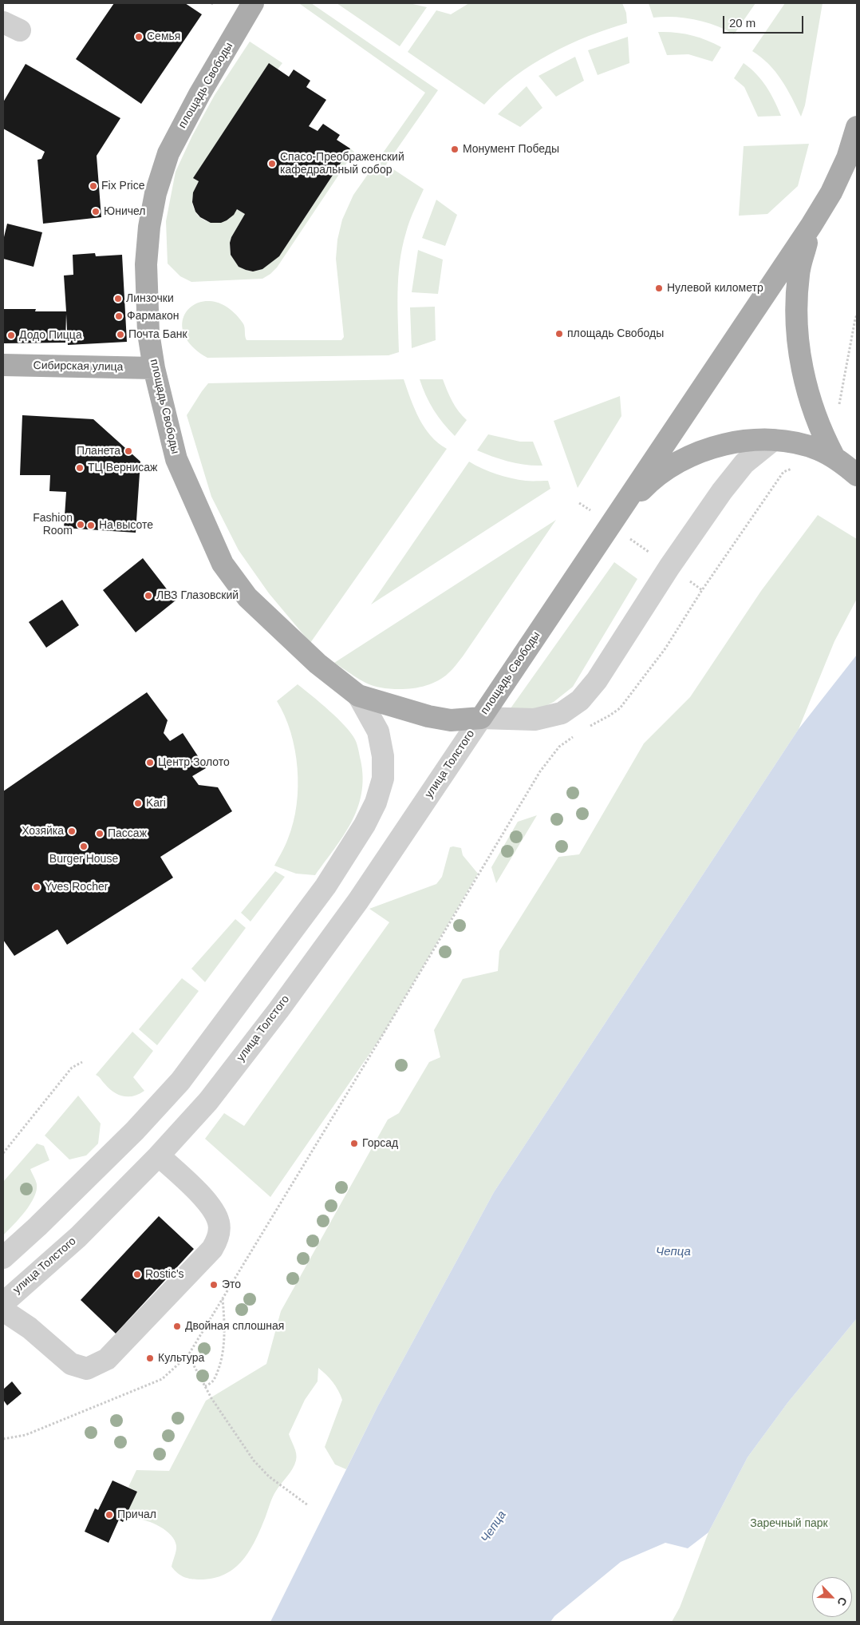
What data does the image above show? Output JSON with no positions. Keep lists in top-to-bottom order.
{
  "streets": {
    "main road": ["площадь Свободы", "Сибирская улица"],
    "street": ["улица Толстого"]
  },
  "crossings": [
    ["площадь Свободы", "Сибирская улица"],
    ["площадь Свободы", "улица Толстого"]
  ],
  "water": ["Чепца"],
  "parks": ["Заречный парк"],
  "places": [
    "Семья",
    "Монумент Победы",
    "Спасо-Преображенский кафедральный собор",
    "Fix Price",
    "Юничел",
    "Нулевой километр",
    "Линзочки",
    "Фармакон",
    "площадь Свободы",
    "Почта Банк",
    "Додо Пицца",
    "Планета",
    "ТЦ Вернисаж",
    "Fashion Room",
    "На высоте",
    "ЛВЗ Глазовский",
    "Центр Золото",
    "Kari",
    "Хозяйка",
    "Пассаж",
    "Burger House",
    "Yves Rocher",
    "Горсад",
    "Rostic's",
    "Это",
    "Двойная сплошная",
    "Культура",
    "Причал"
  ],
  "scale_bar": "20 m",
  "north": "bottom right"
}
